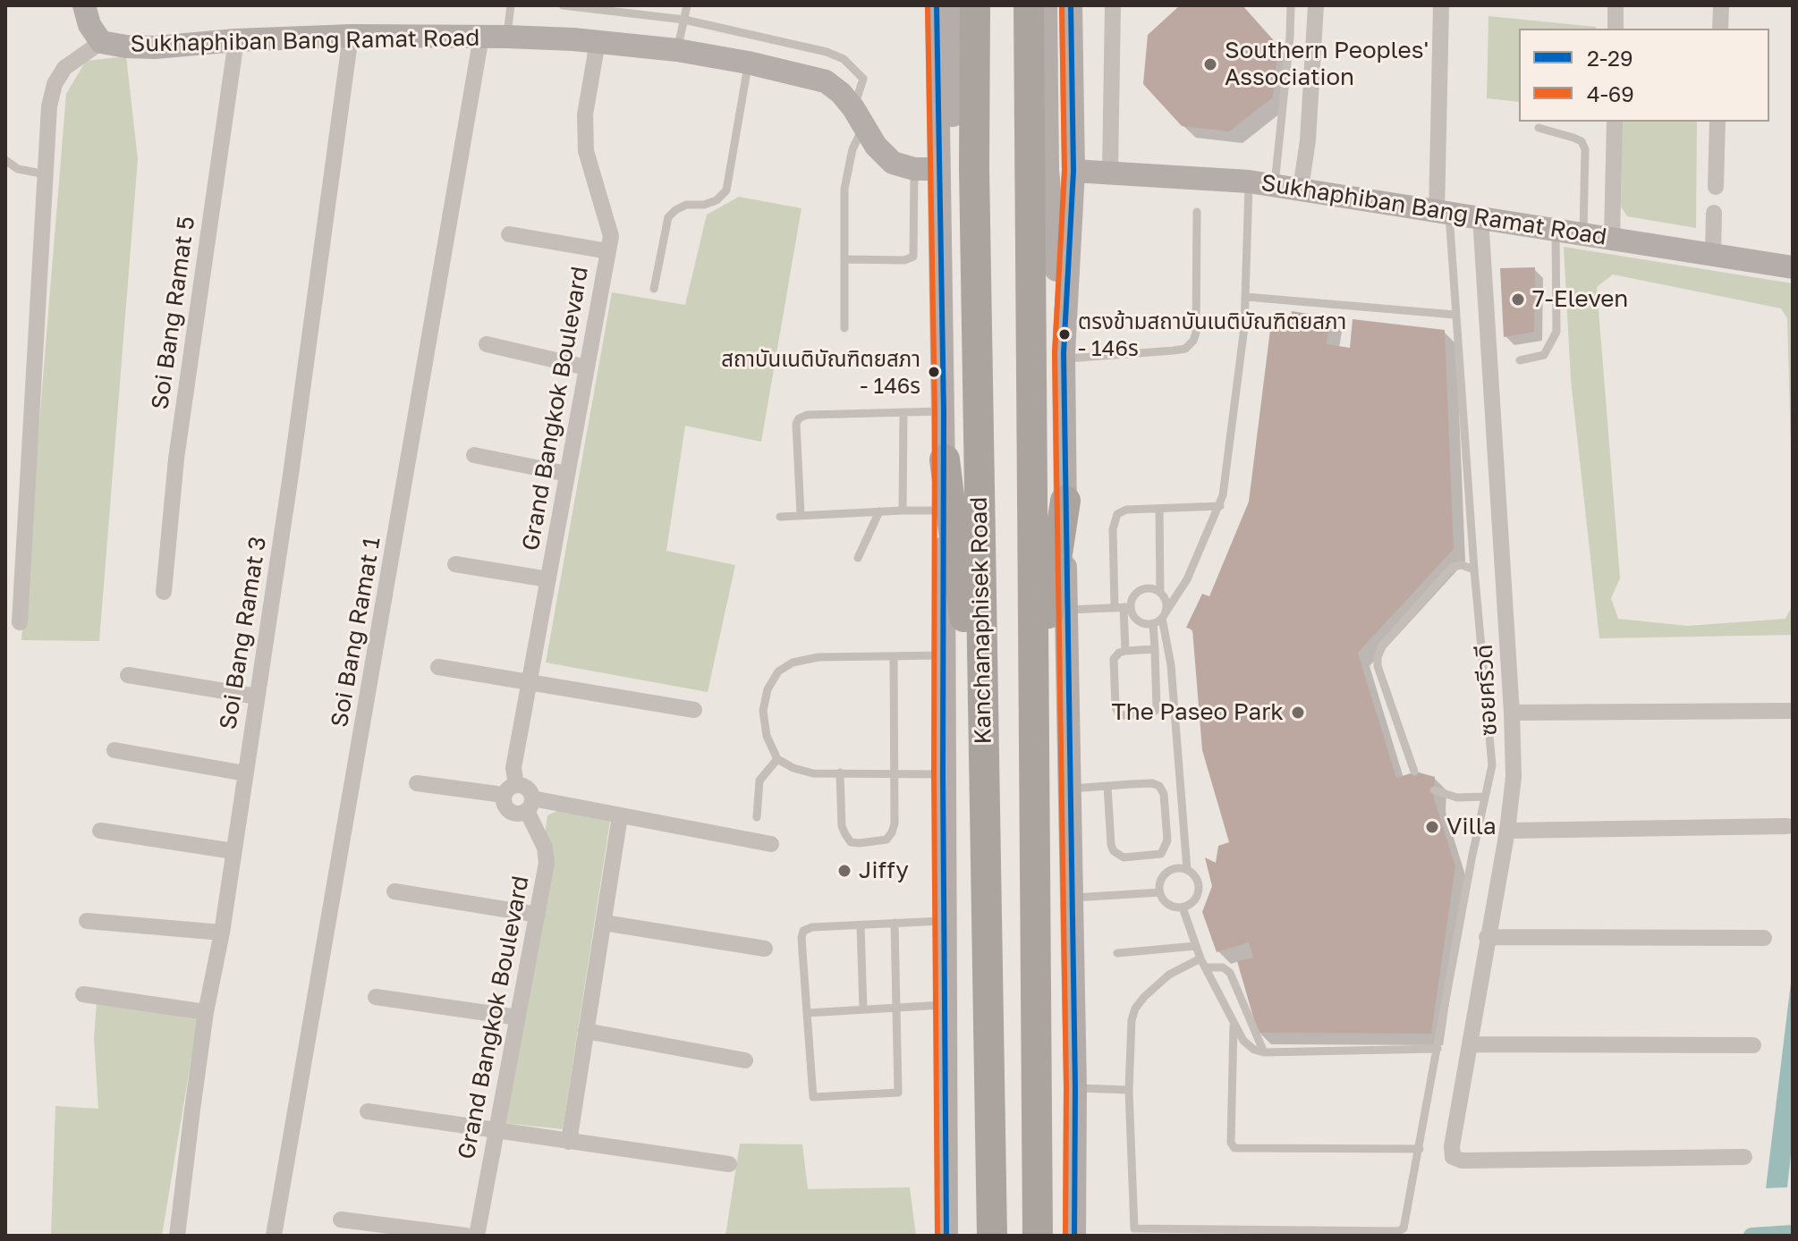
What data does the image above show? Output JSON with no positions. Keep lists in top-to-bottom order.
{
  "streets": {
    "highway": ["Kanchanaphisek Road"],
    "main road": ["Sukhaphiban Bang Ramat Road"],
    "street": [
      "Soi Bang Ramat 5",
      "Grand Bangkok Boulevard",
      "Soi Bang Ramat 1",
      "Soi Bang Ramat 3",
      "ซอยศรีวดี"
    ]
  },
  "crossings": [
    ["Sukhaphiban Bang Ramat Road", "Soi Bang Ramat 5"],
    ["Sukhaphiban Bang Ramat Road", "Grand Bangkok Boulevard"],
    ["Sukhaphiban Bang Ramat Road", "Soi Bang Ramat 1"],
    ["Sukhaphiban Bang Ramat Road", "Soi Bang Ramat 3"],
    ["Sukhaphiban Bang Ramat Road", "ซอยศรีวดี"]
  ],
  "places": [
    "Southern Peoples' Association",
    "7-Eleven",
    "ตรงข้ามสถาบันเนติบัณฑิตยสภา - 146ร",
    "สถาบันเนติบัณฑิตยสภา - 146ร",
    "The Paseo Park",
    "Villa",
    "Jiffy"
  ],
  "lines": ["transit line 2-29", "transit line 4-69"],
  "legend": ["2-29", "4-69"]
}
